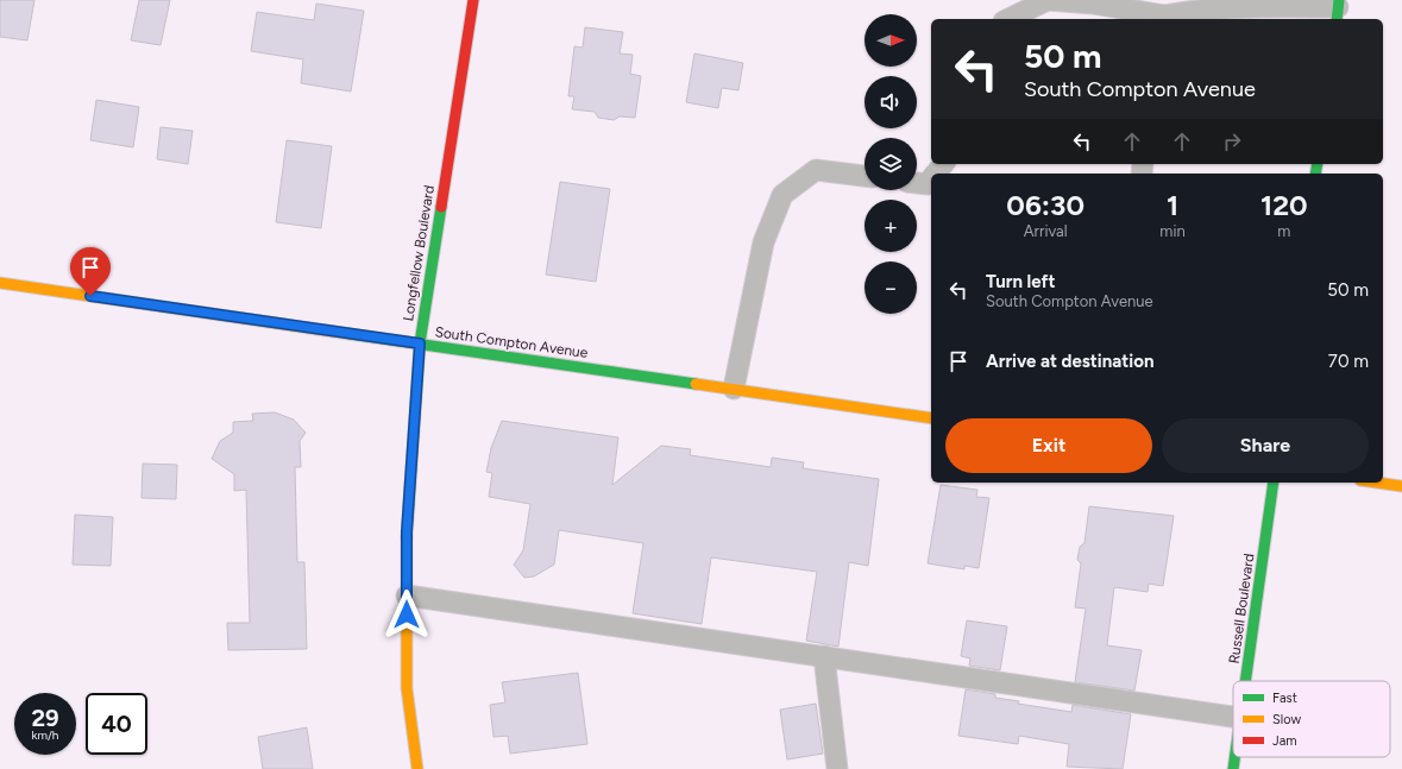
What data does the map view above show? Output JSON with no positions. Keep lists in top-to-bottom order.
{
  "streets": {
    "main road": ["Longfellow Boulevard", "South Compton Avenue", "Russell Boulevard"]
  },
  "crossings": [
    ["Longfellow Boulevard", "South Compton Avenue"]
  ],
  "legend": ["Fast", "Slow", "Jam"],
  "north": "right",
  "page": {
    "map_buttons": ["+", "−"],
    "turn": ["50 m", "South Compton Avenue"],
    "eta": [
      "06:30",
      "Arrival",
      "1",
      "min",
      "120",
      "m"
    ],
    "list": [
      {
        "name": "Turn left",
        "note": "South Compton Avenue",
        "value": "50 m"
      },
      {
        "name": "Arrive at destination",
        "value": "70 m"
      }
    ],
    "buttons": ["Exit", "Share"],
    "speed": "29 km/h",
    "limit": "40"
  }
}
